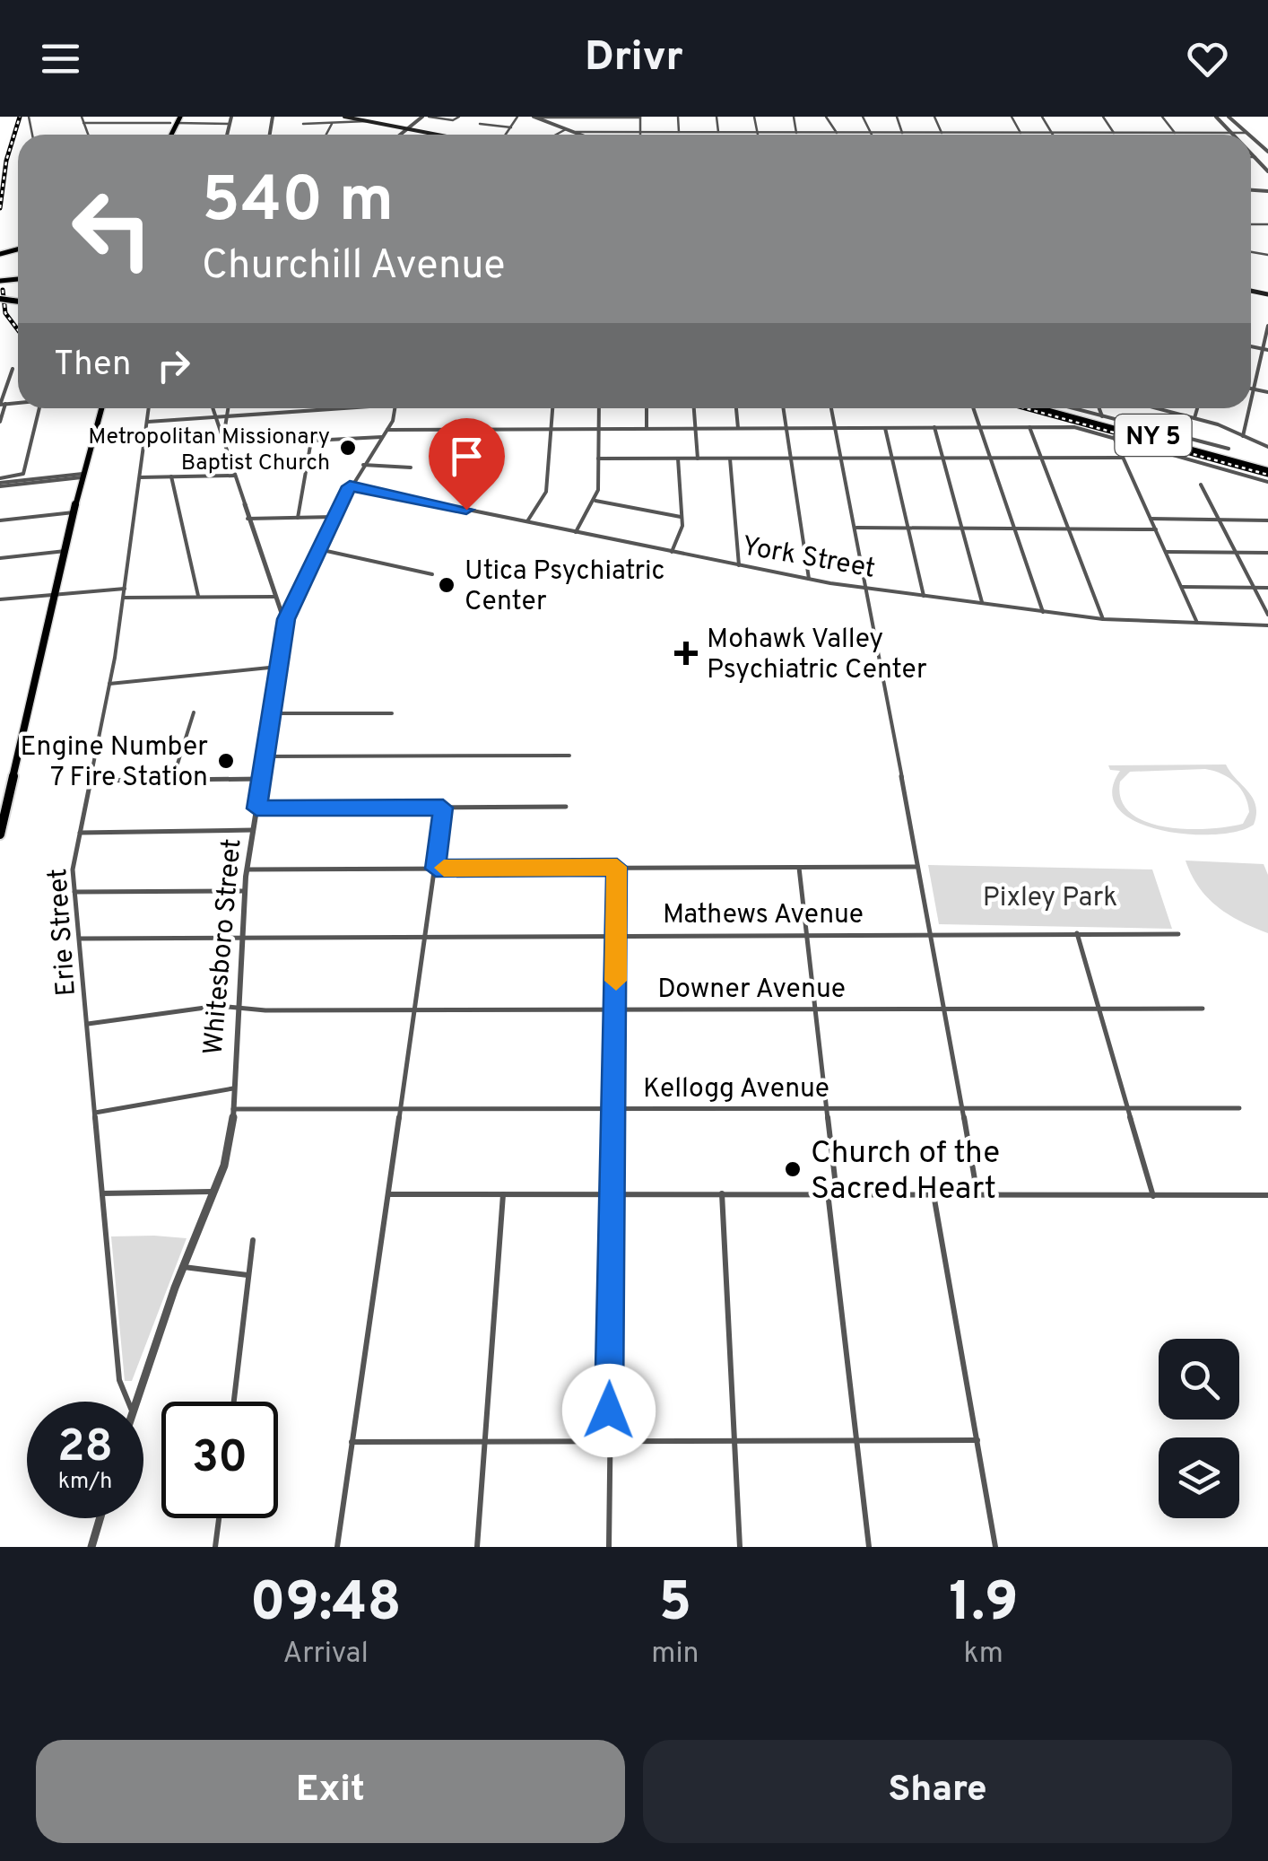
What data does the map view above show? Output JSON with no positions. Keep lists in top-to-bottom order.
{
  "streets": {
    "highway": ["NY 5"],
    "street": [
      "York Street",
      "Mathews Avenue",
      "Erie Street",
      "Whitesboro Street",
      "Downer Avenue",
      "Kellogg Avenue"
    ]
  },
  "crossings": [
    ["York Street", "Whitesboro Street"],
    ["Mathews Avenue", "Erie Street"],
    ["Mathews Avenue", "Whitesboro Street"],
    ["Erie Street", "Downer Avenue"],
    ["Whitesboro Street", "Downer Avenue"],
    ["Whitesboro Street", "Kellogg Avenue"]
  ],
  "parks": ["Pixley Park"],
  "places": {
    "other": [
      "Metropolitan Missionary Baptist Church",
      "Utica Psychiatric Center",
      "Engine Number 7 Fire Station",
      "Church of the Sacred Heart"
    ],
    "health": ["Mohawk Valley Psychiatric Center"]
  },
  "page": {
    "header": "Drivr",
    "turn": ["540 m", "Churchill Avenue"],
    "then": "Then",
    "speed": "28 km/h",
    "limit": "30",
    "eta": [
      "09:48",
      "Arrival",
      "5",
      "min",
      "1.9",
      "km"
    ],
    "buttons": ["Exit", "Share"]
  }
}
